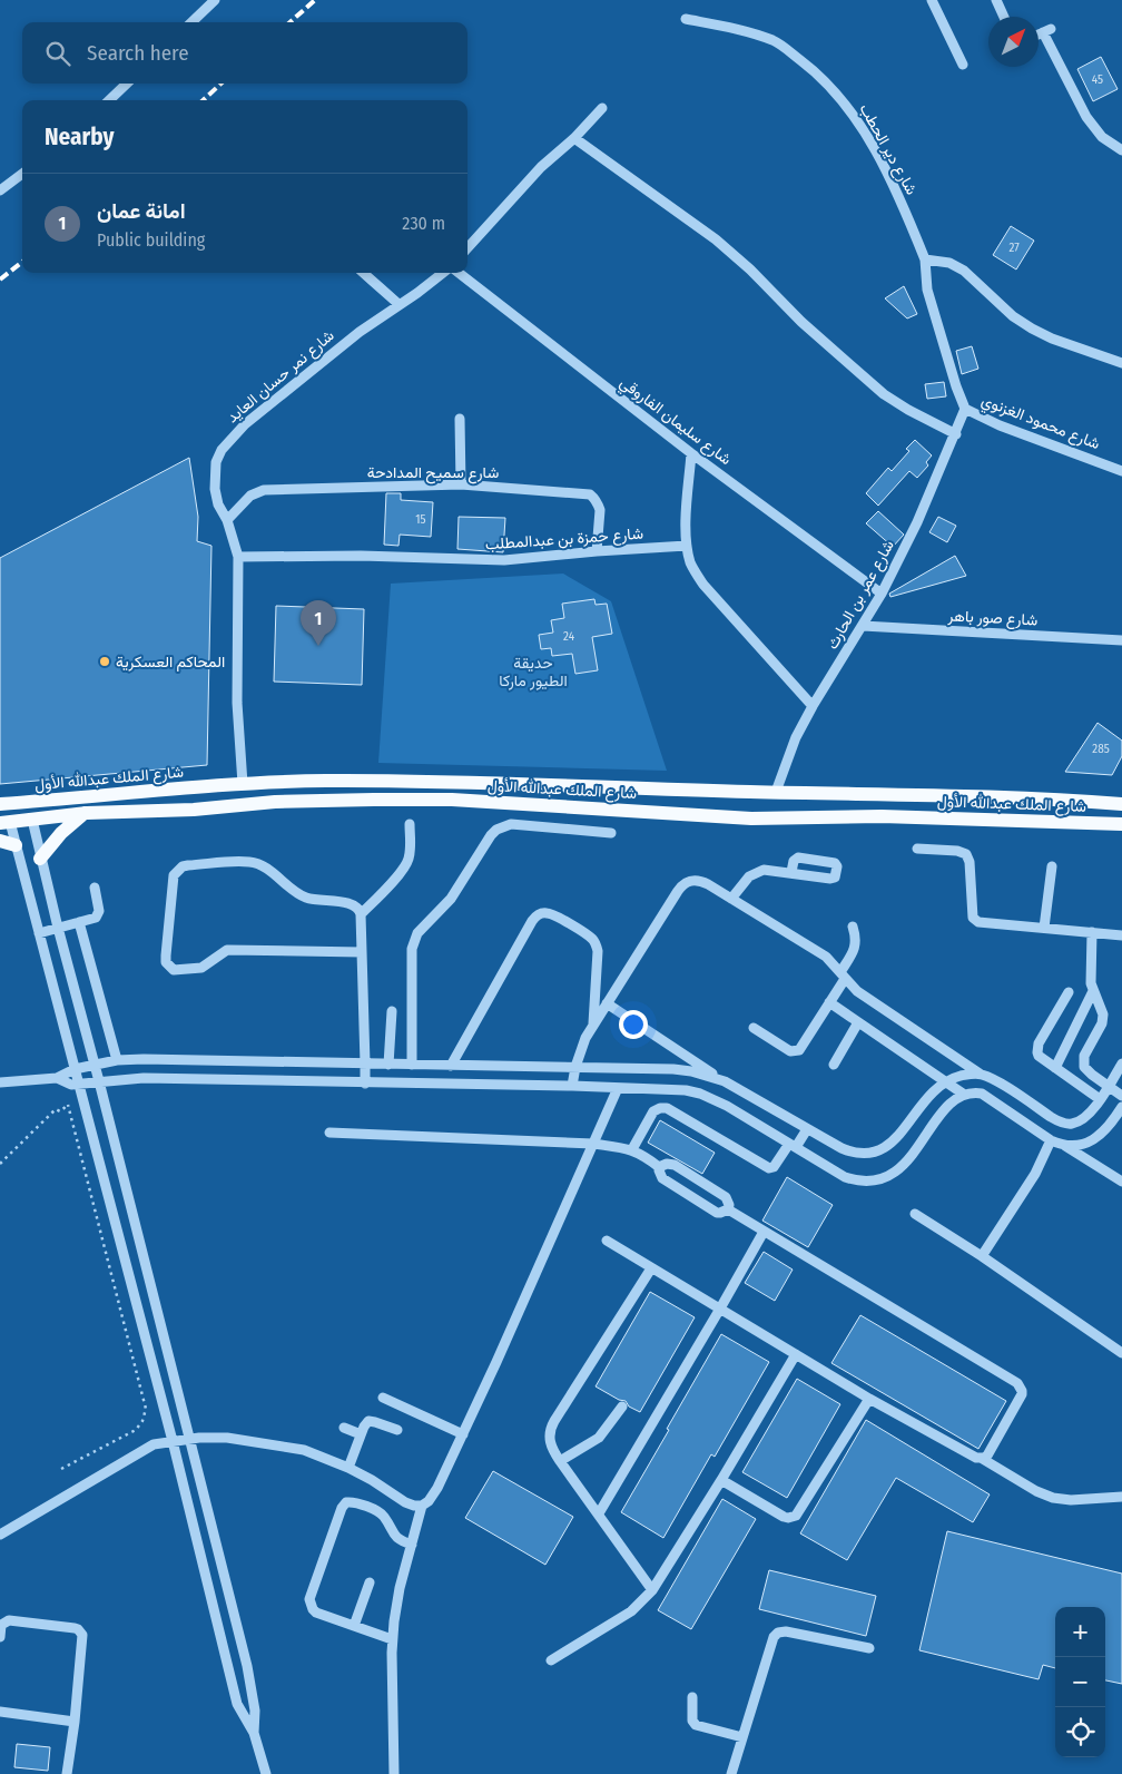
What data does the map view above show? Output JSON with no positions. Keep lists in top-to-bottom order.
{
  "streets": {
    "main road": ["شارع الملك عبدالله الأول"],
    "street": [
      "شارع دير الحطب",
      "شارع نمر حسان العايد",
      "شارع سليمان الفاروقي",
      "شارع محمود الغزنوي",
      "شارع سميح المدادحة",
      "شارع حمزة بن عبدالمطلب",
      "شارع عمر بن الحارث",
      "شارع صور باهر"
    ]
  },
  "crossings": [
    ["شارع دير الحطب", "شارع محمود الغزنوي"],
    ["شارع نمر حسان العايد", "شارع سميح المدادحة"],
    ["شارع نمر حسان العايد", "شارع حمزة بن عبدالمطلب"],
    ["شارع نمر حسان العايد", "شارع الملك عبدالله الأول"],
    ["شارع سليمان الفاروقي", "شارع عمر بن الحارث"],
    ["شارع محمود الغزنوي", "شارع عمر بن الحارث"],
    ["شارع سميح المدادحة", "شارع حمزة بن عبدالمطلب"],
    ["شارع عمر بن الحارث", "شارع صور باهر"],
    ["شارع عمر بن الحارث", "شارع الملك عبدالله الأول"]
  ],
  "parks": ["حديقة الطيور ماركا"],
  "places": ["المحاكم العسكرية"],
  "house_numbers": [
    "45",
    "27",
    "15",
    "24",
    "285"
  ],
  "north": "top right",
  "page": {
    "search": "Search here",
    "heading": "Nearby",
    "list": [
      {
        "mark": "1",
        "name": "امانة عمان",
        "note": "Public building",
        "value": "230 m"
      }
    ],
    "pins": "1",
    "map_buttons": ["+", "−"]
  }
}
